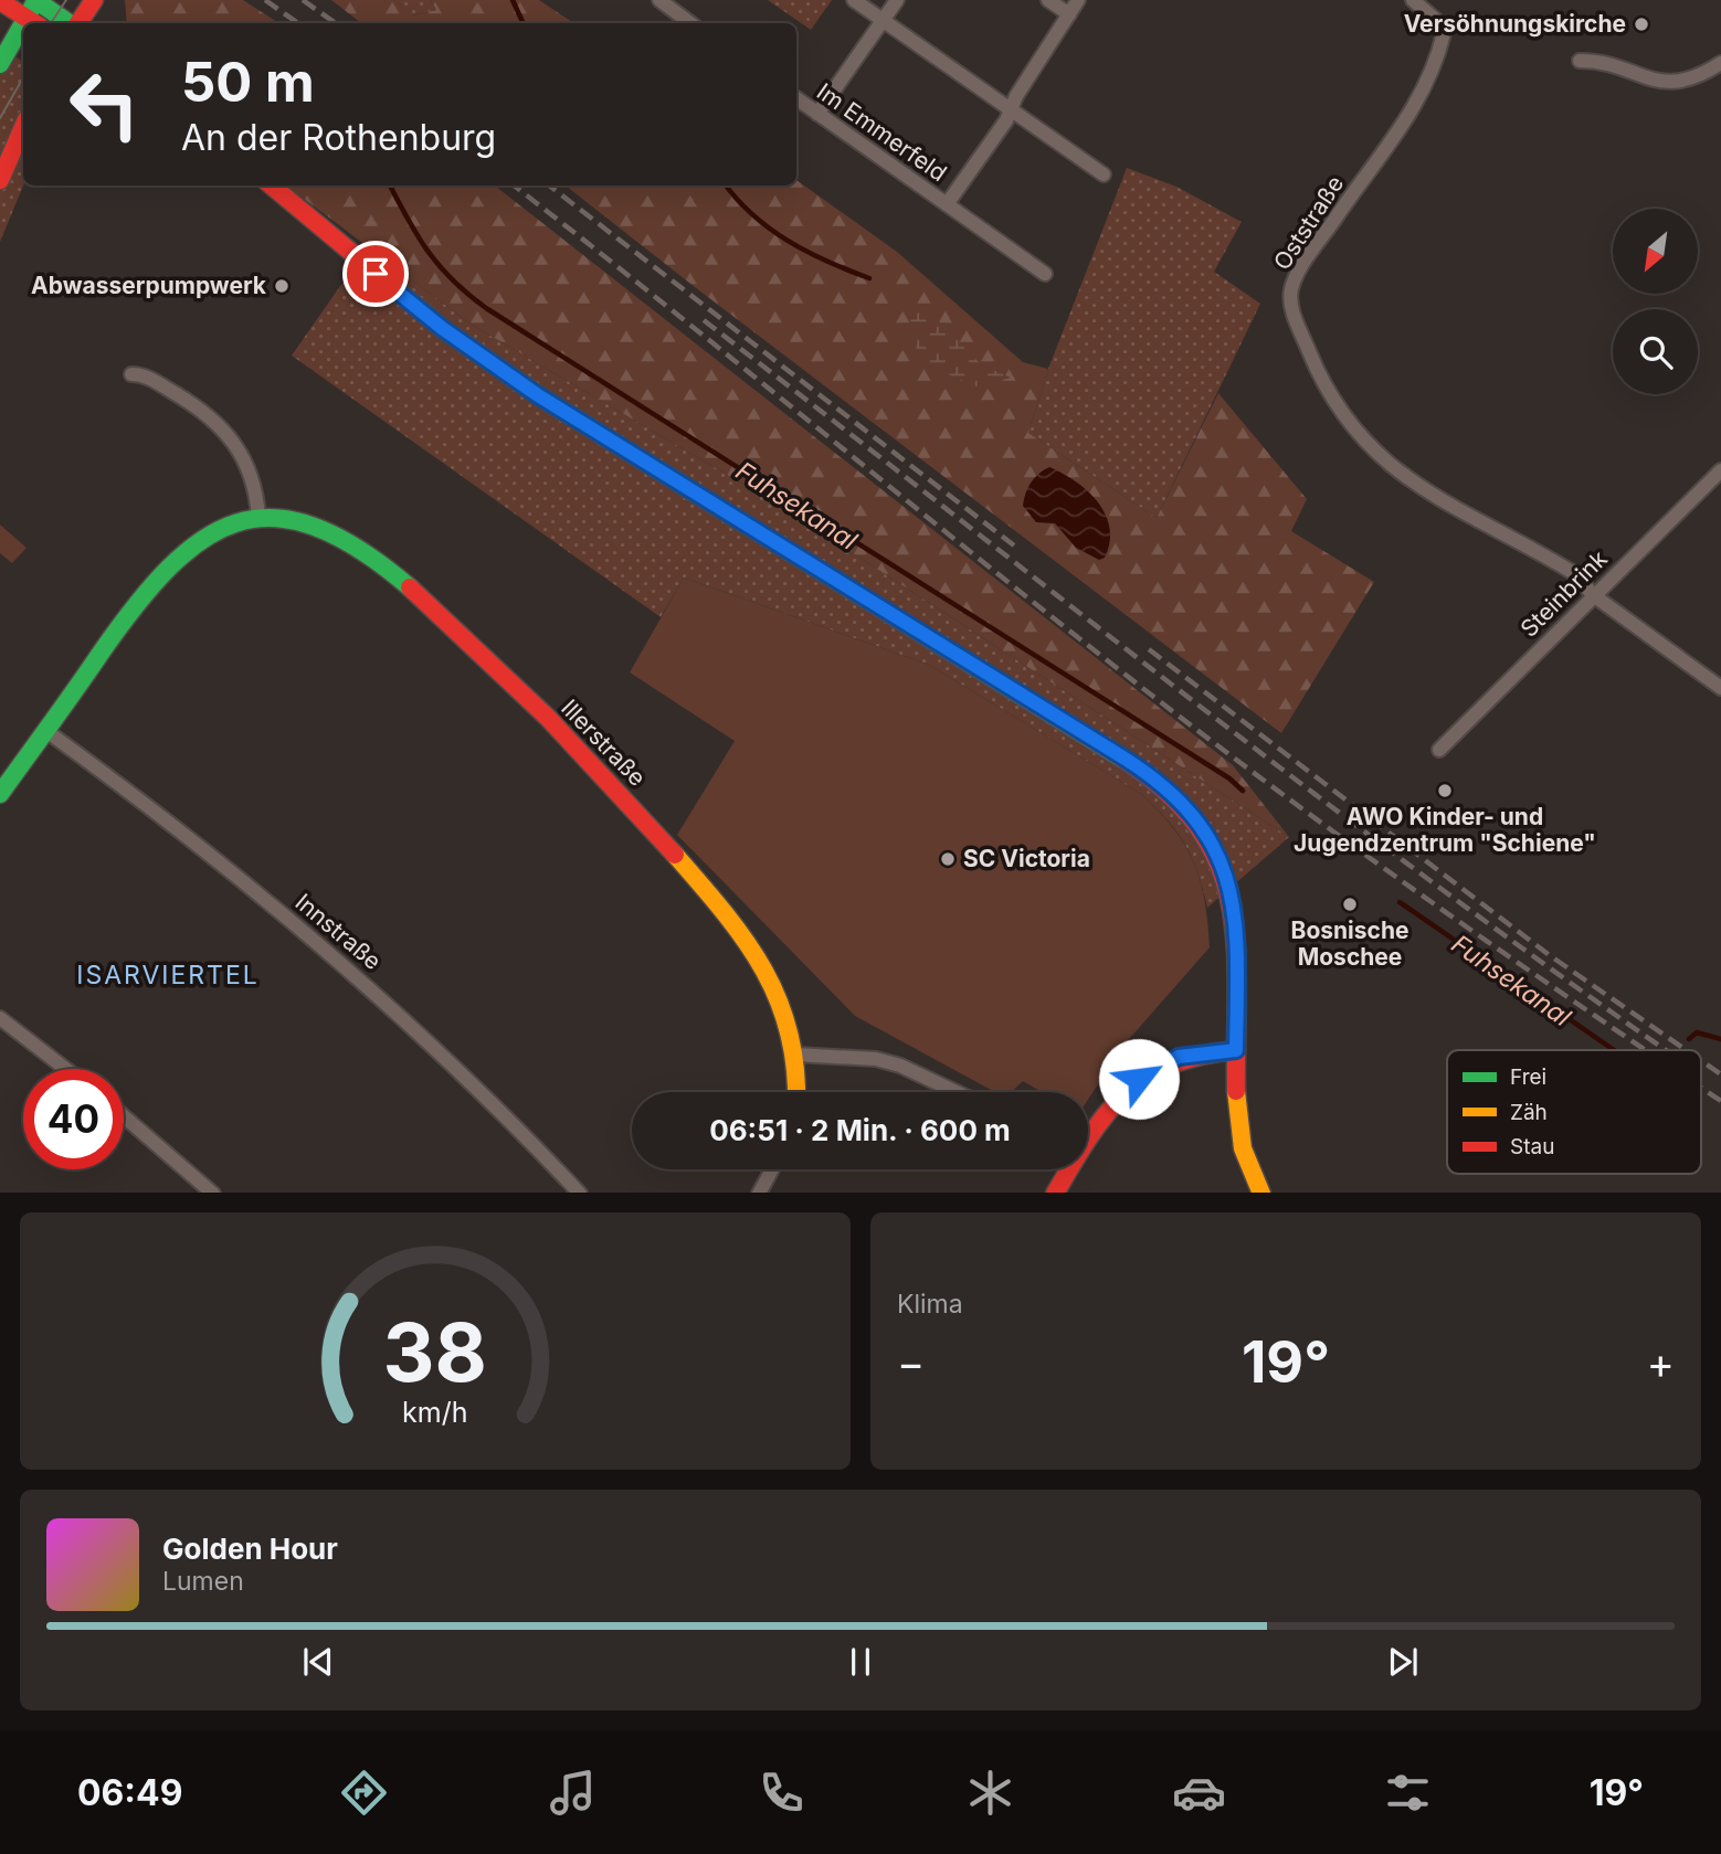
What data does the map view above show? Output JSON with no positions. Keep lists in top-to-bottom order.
{
  "streets": {
    "main road": ["Illerstraße"],
    "street": [
      "Im Emmerfeld",
      "Oststraße",
      "Steinbrink",
      "Innstraße"
    ]
  },
  "crossings": [
    ["Oststraße", "Steinbrink"],
    ["Illerstraße", "Innstraße"]
  ],
  "districts": ["ISARVIERTEL"],
  "water": ["Fuhsekanal"],
  "places": [
    "Versöhnungskirche",
    "Abwasserpumpwerk",
    "AWO Kinder- und Jugendzentrum \"Schiene\"",
    "SC Victoria",
    "Bosnische Moschee"
  ],
  "legend": ["Frei", "Zäh", "Stau"],
  "north": "bottom left",
  "page": {
    "turn": ["50 m", "An der Rothenburg"],
    "limit": "40",
    "trip": "06:51 · 2 Min. · 600 m",
    "tile": "Klima",
    "heat": ["−", "19°", "+"],
    "song": ["Golden Hour", "Lumen"],
    "tabs": ["06:49", "19°"],
    "gauge": ["38", "km/h"]
  }
}
